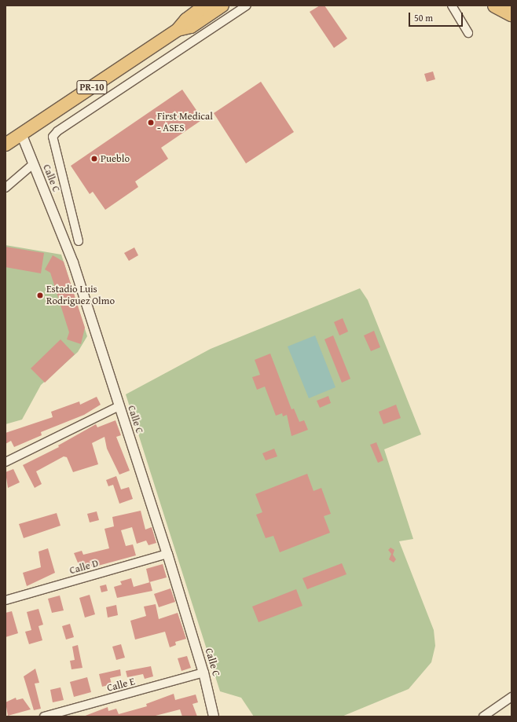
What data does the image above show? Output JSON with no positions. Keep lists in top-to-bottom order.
{
  "streets": {
    "main road": ["PR-10"],
    "street": ["Calle C", "Calle D", "Calle E"]
  },
  "crossings": [
    ["PR-10", "Calle C"],
    ["Calle C", "Calle D"],
    ["Calle C", "Calle E"]
  ],
  "places": ["First Medical - ASES", "Pueblo", "Estadio Luis Rodriguez Olmo"],
  "scale_bar": "50 m"
}
